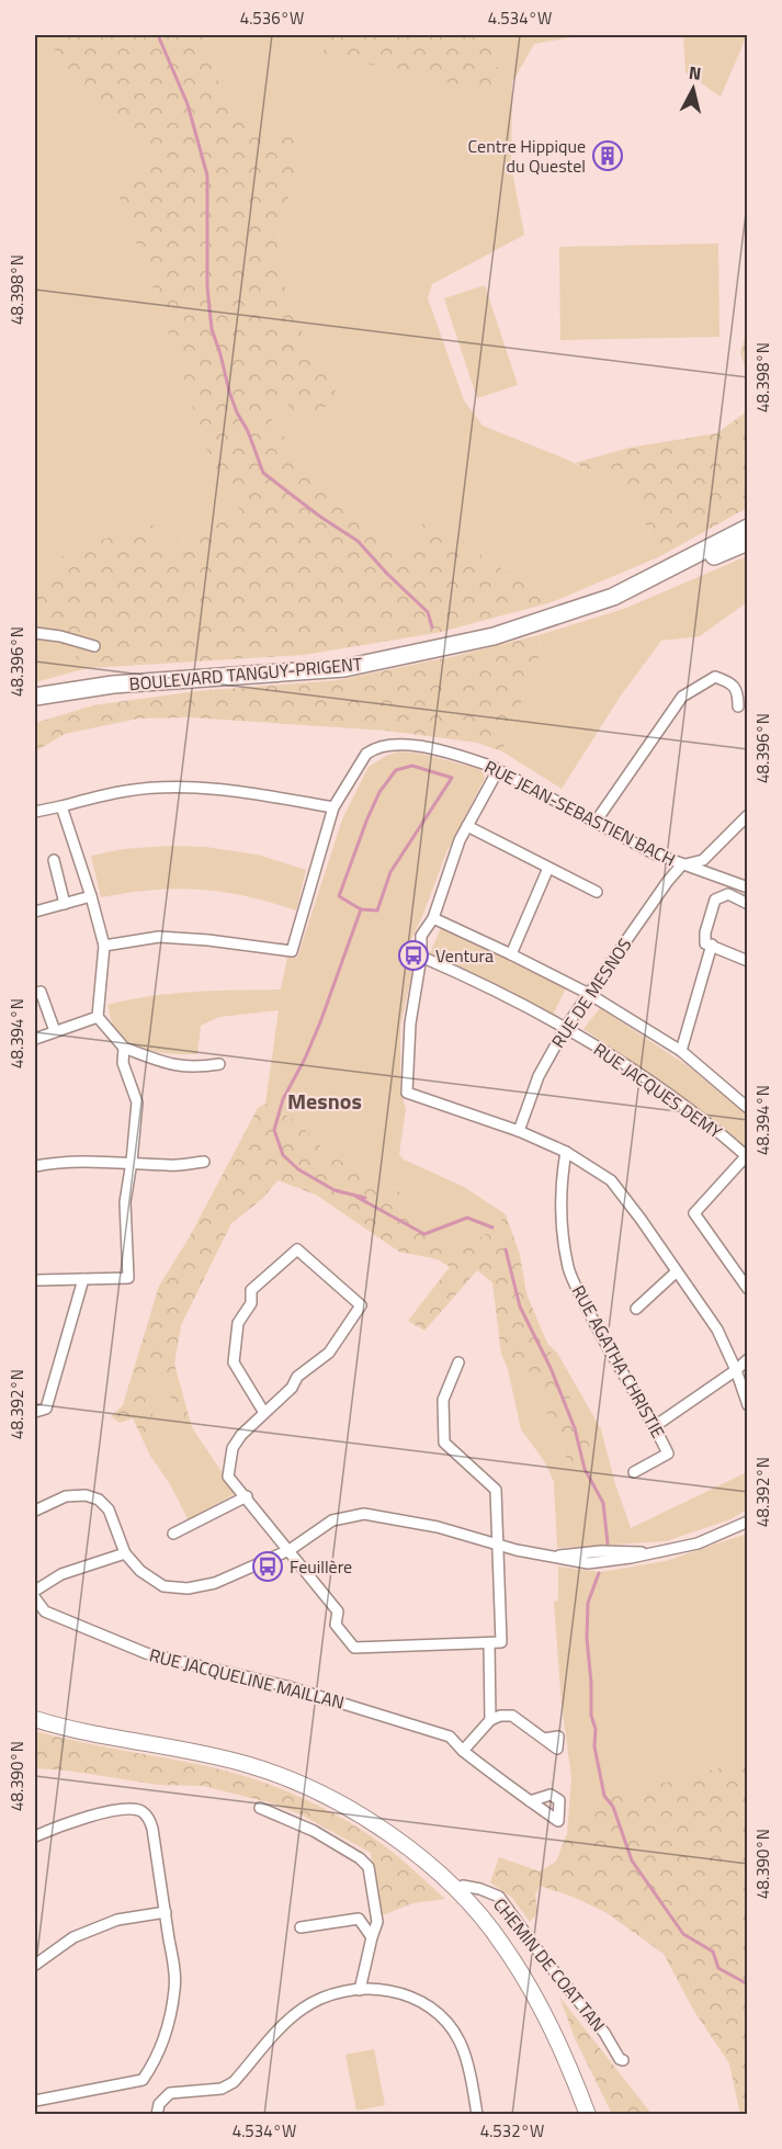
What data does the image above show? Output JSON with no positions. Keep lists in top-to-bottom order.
{
  "streets": {
    "main road": ["BOULEVARD TANGUY-PRIGENT"],
    "street": [
      "RUE JEAN-SEBASTIEN BACH",
      "RUE DE MESNOS",
      "RUE JACQUES DEMY",
      "RUE AGATHA CHRISTIE",
      "RUE JACQUELINE MAILLAN",
      "CHEMIN DE COAT TAN"
    ]
  },
  "crossings": [
    ["RUE JEAN-SEBASTIEN BACH", "RUE DE MESNOS"],
    ["RUE DE MESNOS", "RUE JACQUES DEMY"]
  ],
  "districts": ["Mesnos"],
  "places": {
    "building": ["Centre Hippique du Questel"],
    "bus stop": ["Ventura", "Feuillère"]
  },
  "north": "top",
  "coordinates": [
    "4.536°W",
    "4.534°W",
    "48.398°N",
    "48.396°N",
    "48.394°N",
    "48.392°N",
    "48.390°N",
    "4.532°W"
  ]
}
